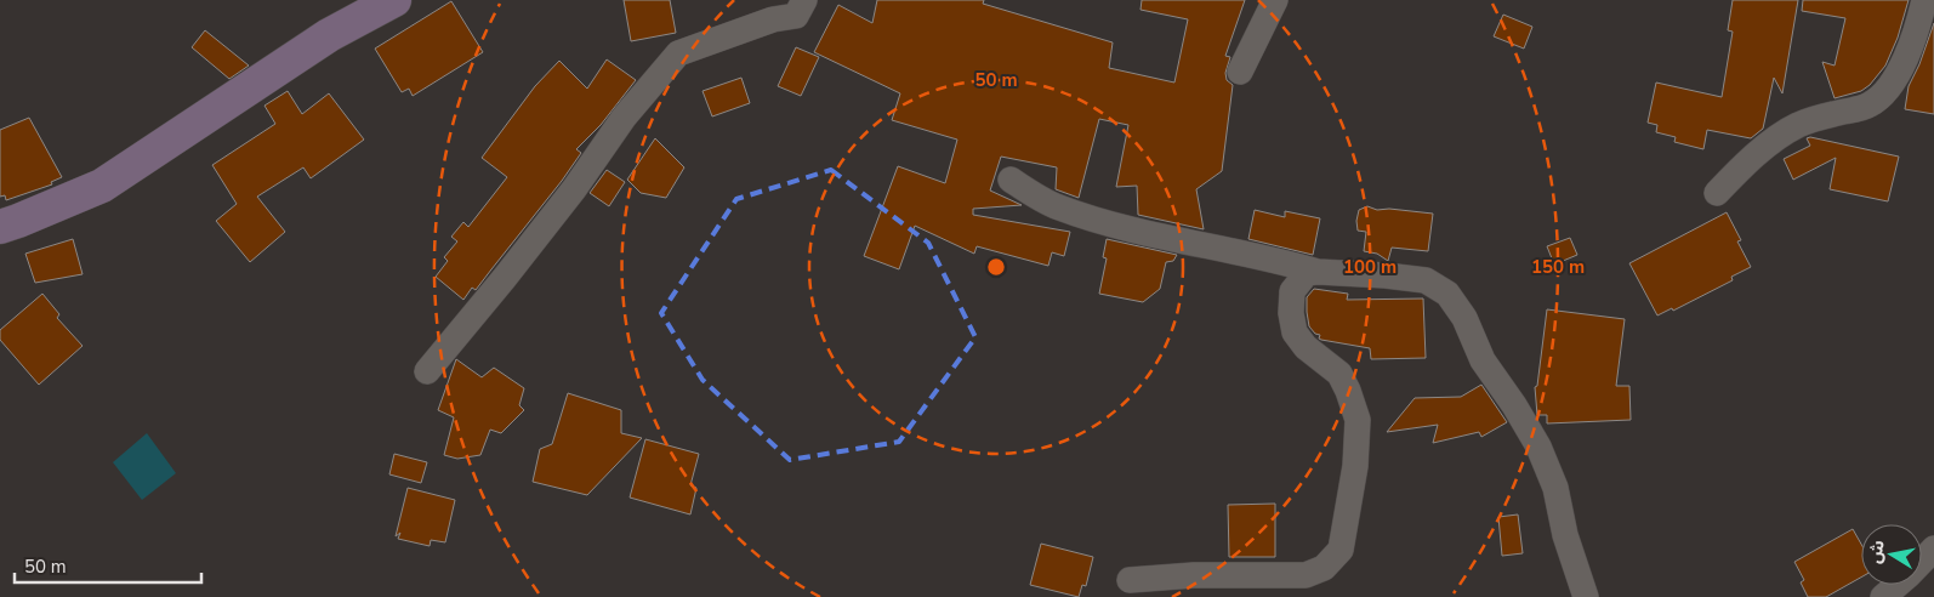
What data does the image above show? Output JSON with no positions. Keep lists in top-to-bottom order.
{
  "scale_bar": "50 m",
  "north": "left",
  "rings": ["50 m", "100 m", "150 m"]
}
